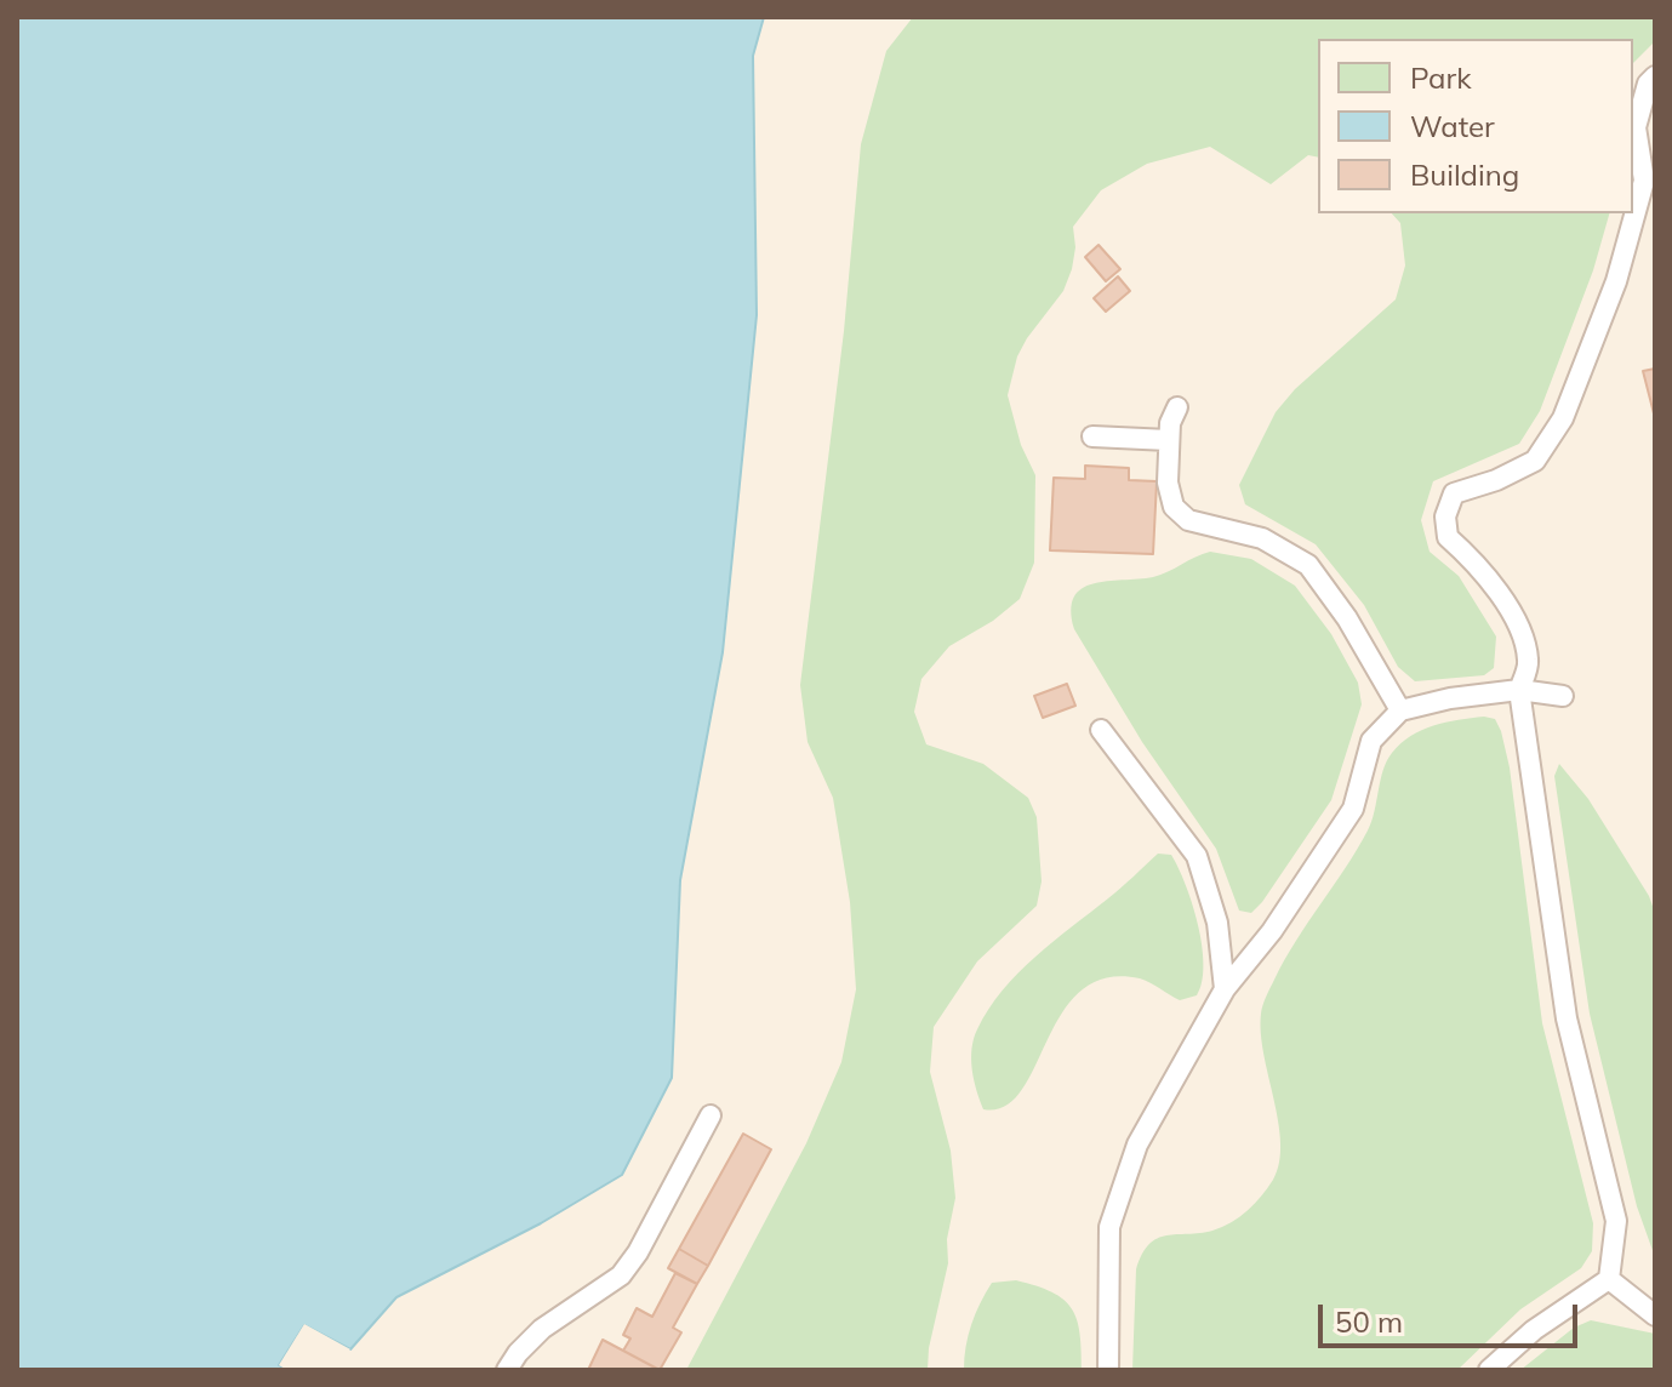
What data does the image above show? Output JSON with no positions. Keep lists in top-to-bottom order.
{
  "legend": ["Park", "Water", "Building"],
  "scale_bar": "50 m"
}
